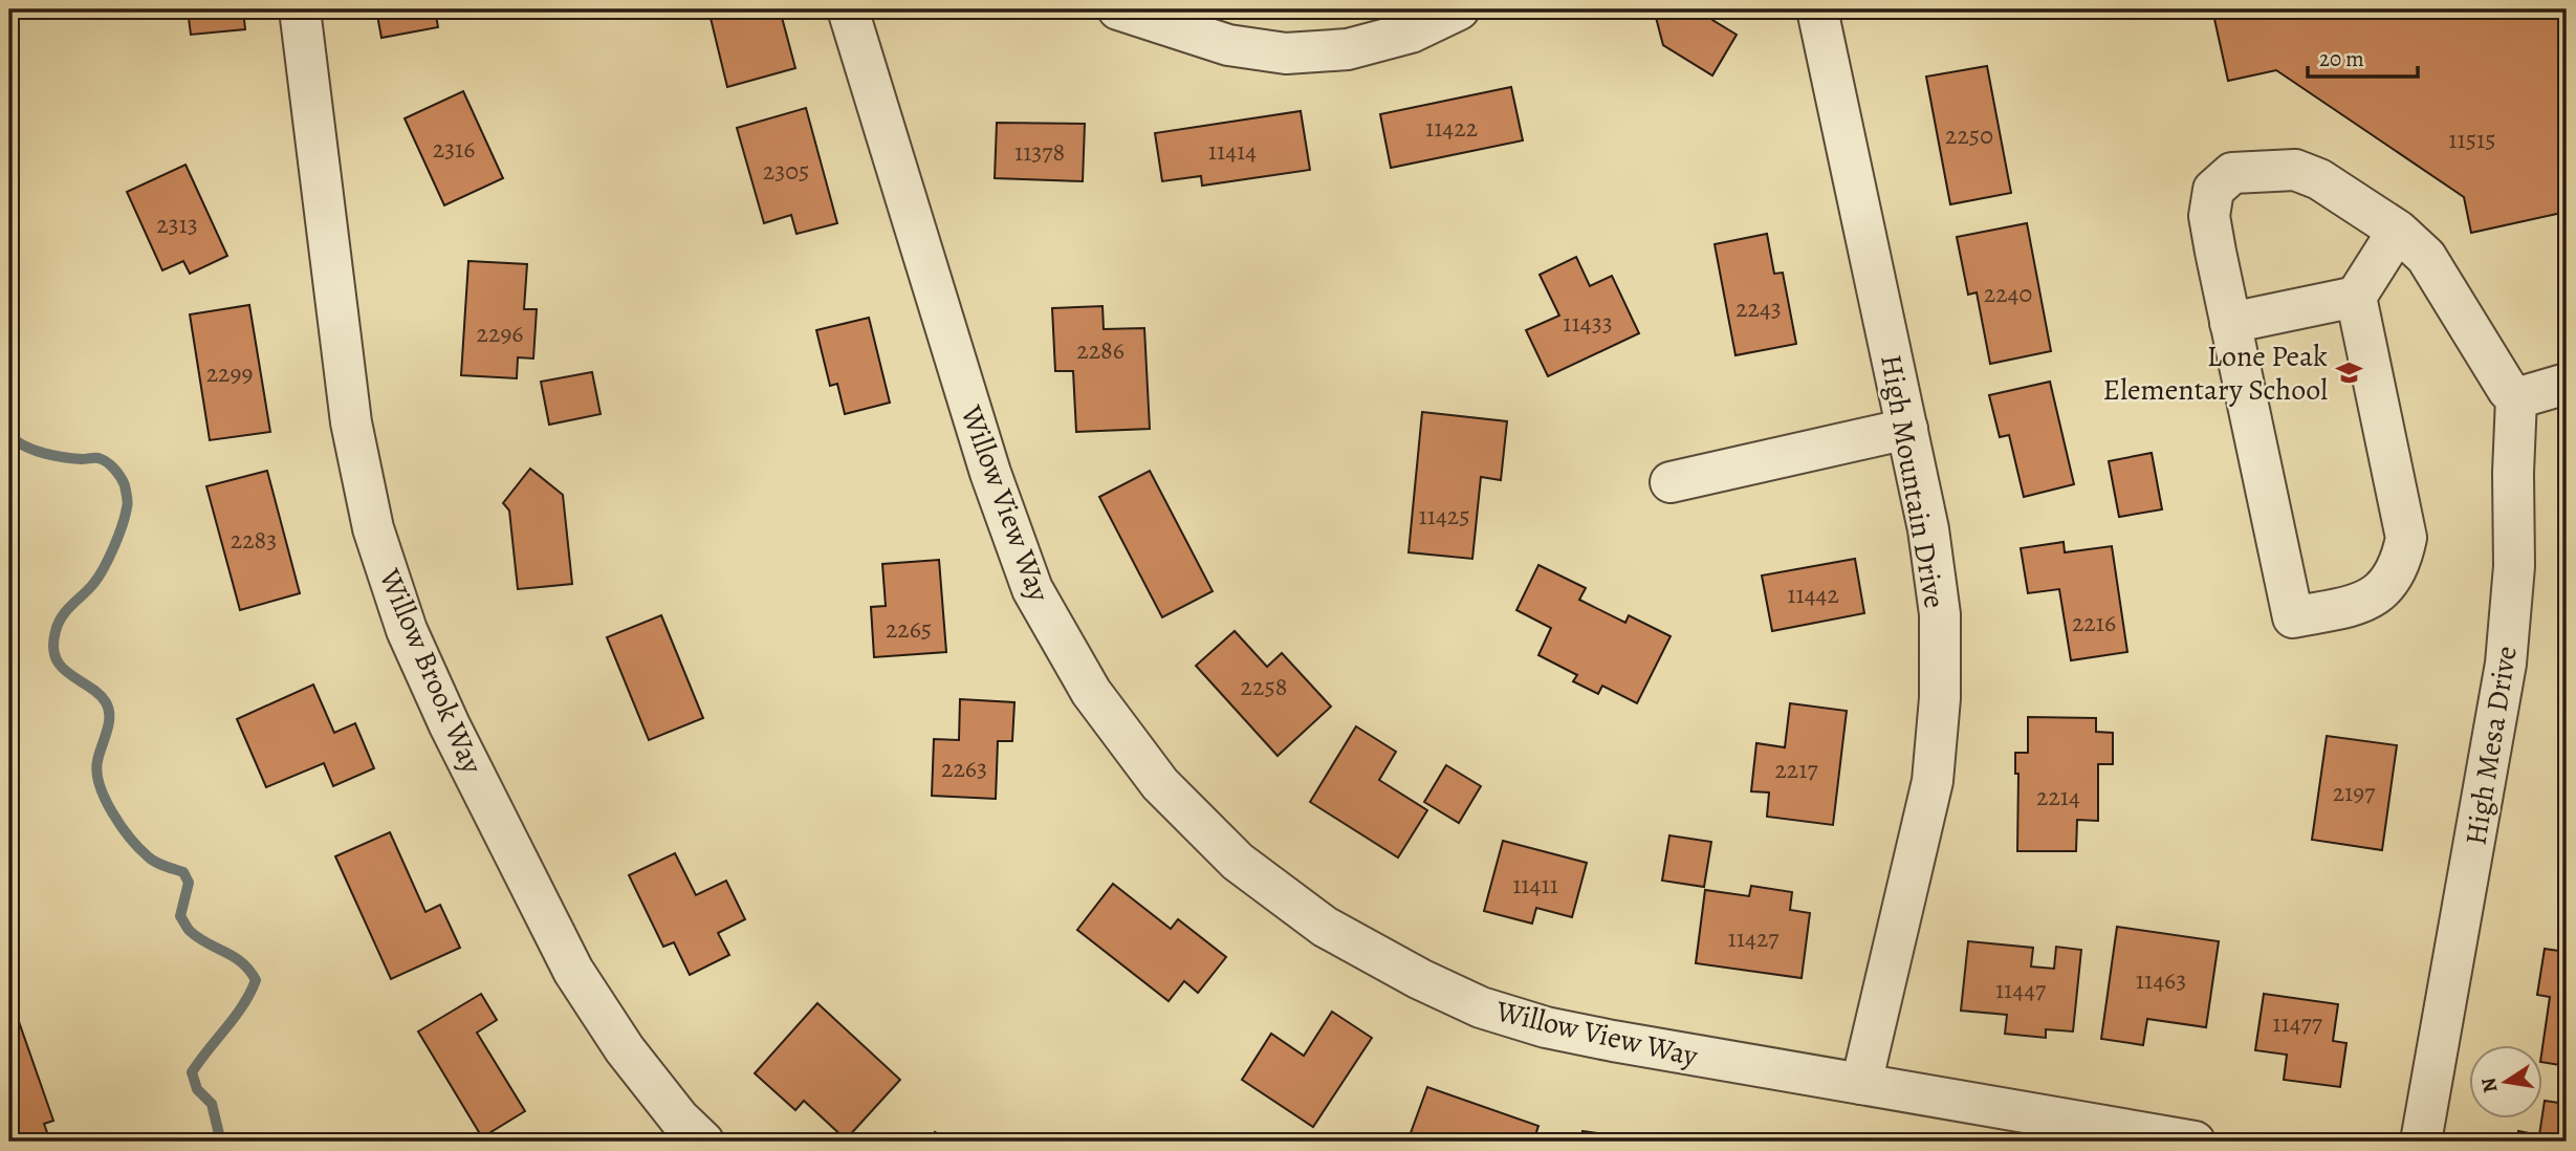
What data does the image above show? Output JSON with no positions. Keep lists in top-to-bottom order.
{
  "streets": {
    "street": [
      "High Mountain Drive",
      "Willow View Way",
      "Willow Brook Way",
      "High Mesa Drive"
    ]
  },
  "crossings": [
    ["High Mountain Drive", "Willow View Way"]
  ],
  "places": {
    "school or university": ["Lone Peak Elementary School"]
  },
  "house_numbers": [
    "11422",
    "2250",
    "11515",
    "2316",
    "11414",
    "11378",
    "2305",
    "2313",
    "2240",
    "2243",
    "11433",
    "2296",
    "2286",
    "2299",
    "11425",
    "2283",
    "11442",
    "2216",
    "2265",
    "2258",
    "2263",
    "2217",
    "2197",
    "2214",
    "11411",
    "11427",
    "11463",
    "11447",
    "11477"
  ],
  "scale_bar": "20 m",
  "north": "left"
}
